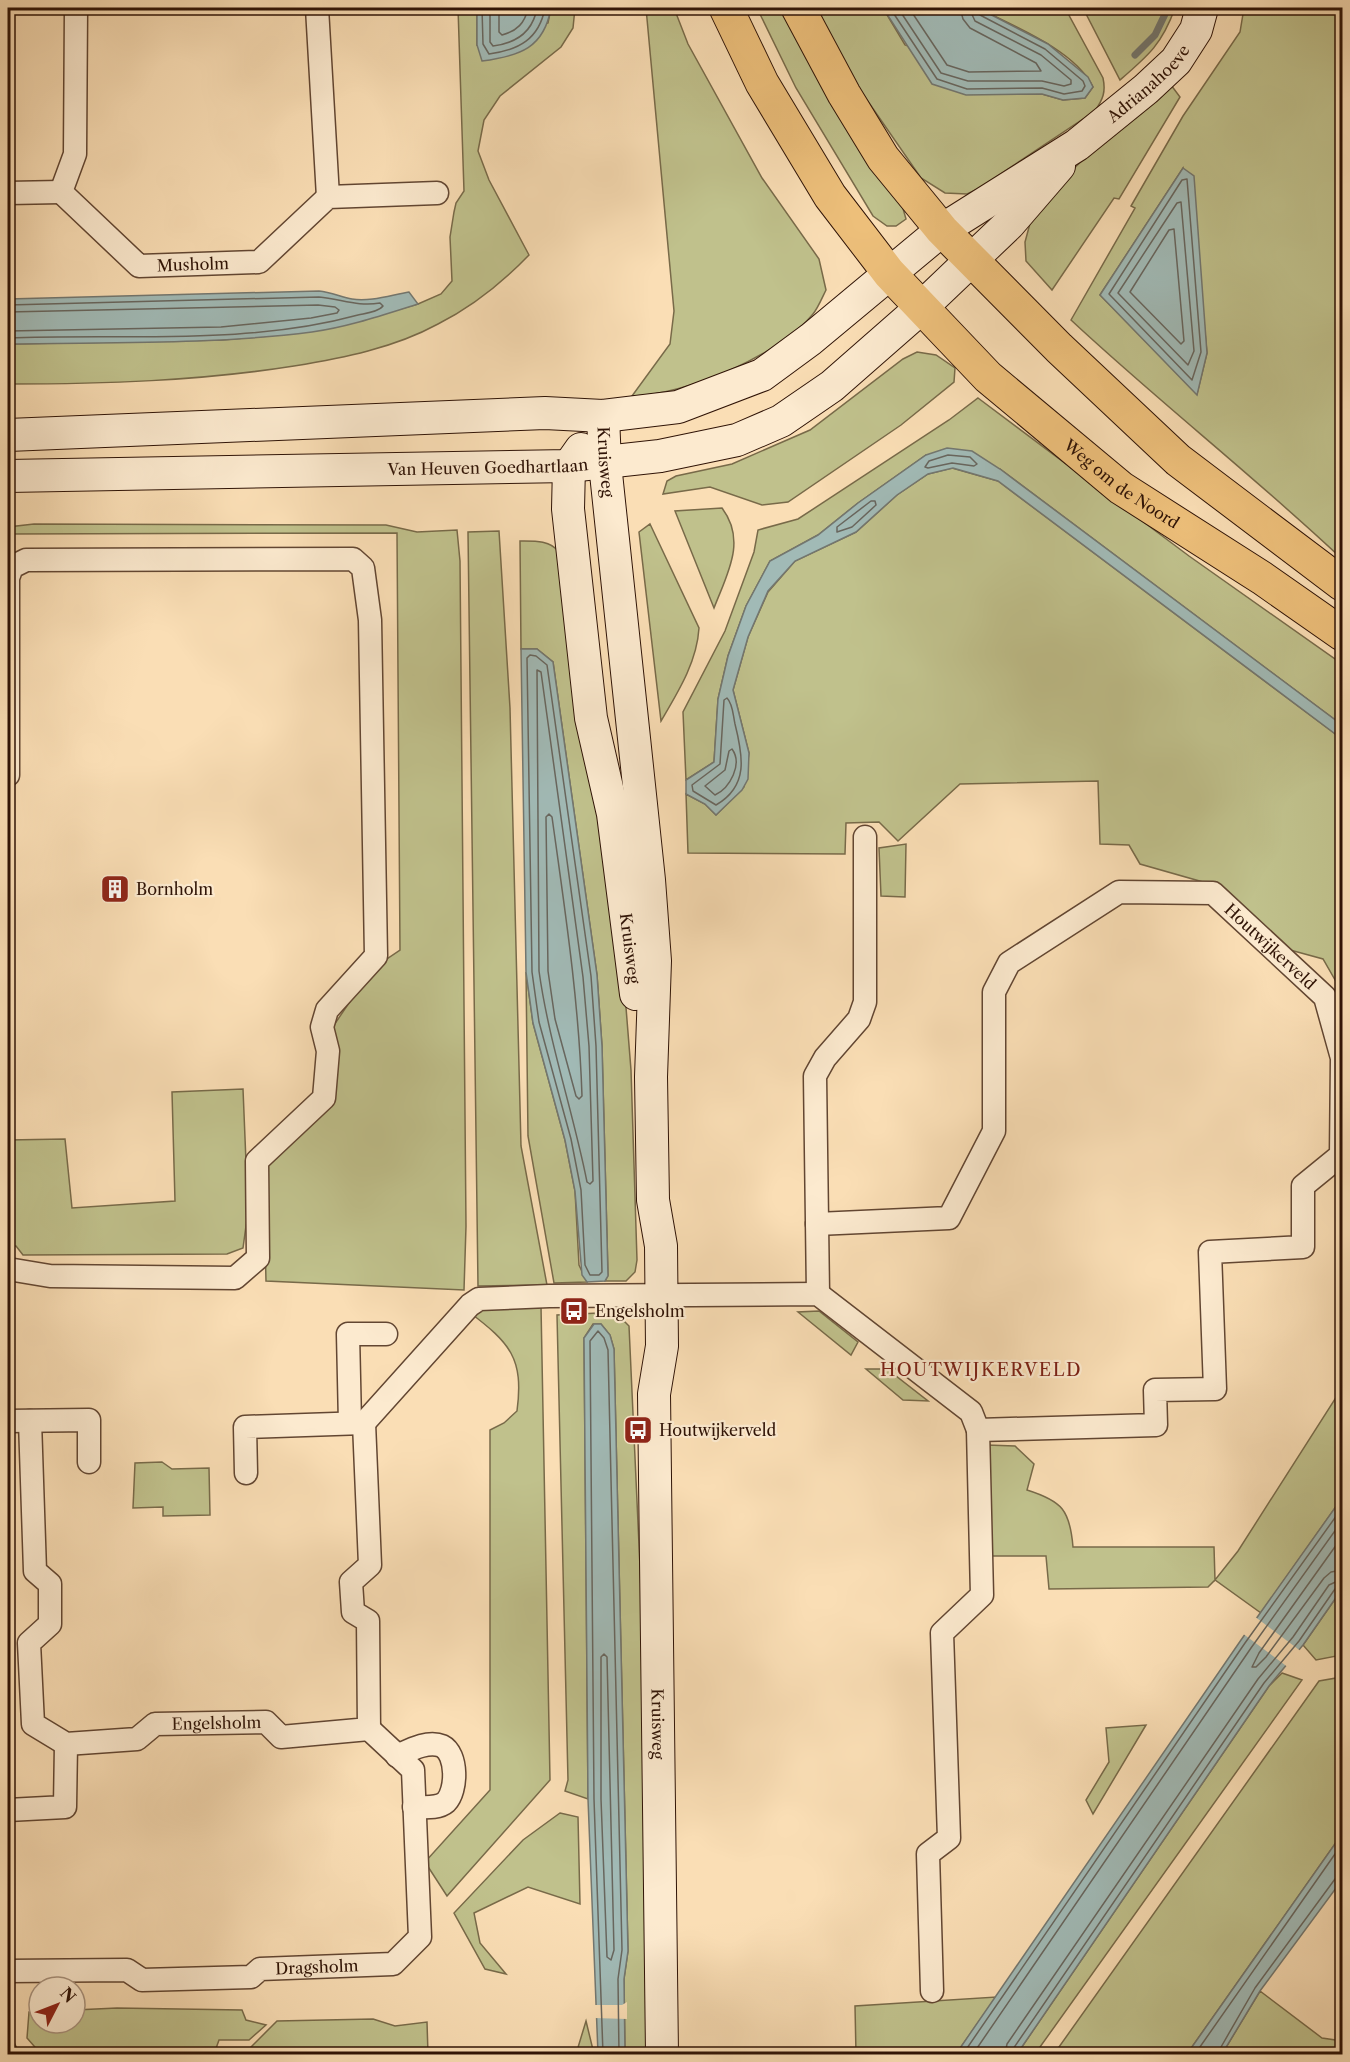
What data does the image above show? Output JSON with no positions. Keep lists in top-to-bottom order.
{
  "streets": {
    "highway": ["Weg om de Noord"],
    "street": [
      "Adrianahoeve",
      "Musholm",
      "Kruisweg",
      "Van Heuven Goedhartlaan",
      "Houtwijkerveld",
      "Engelsholm",
      "Dragsholm"
    ]
  },
  "crossings": [
    ["Adrianahoeve", "Van Heuven Goedhartlaan"],
    ["Adrianahoeve", "Weg om de Noord"],
    ["Kruisweg", "Van Heuven Goedhartlaan"],
    ["Van Heuven Goedhartlaan", "Weg om de Noord"],
    ["Engelsholm", "Dragsholm"]
  ],
  "districts": ["HOUTWIJKERVELD"],
  "places": {
    "building": ["Bornholm"],
    "bus stop": ["Engelsholm", "Houtwijkerveld"]
  },
  "north": "top right"
}
